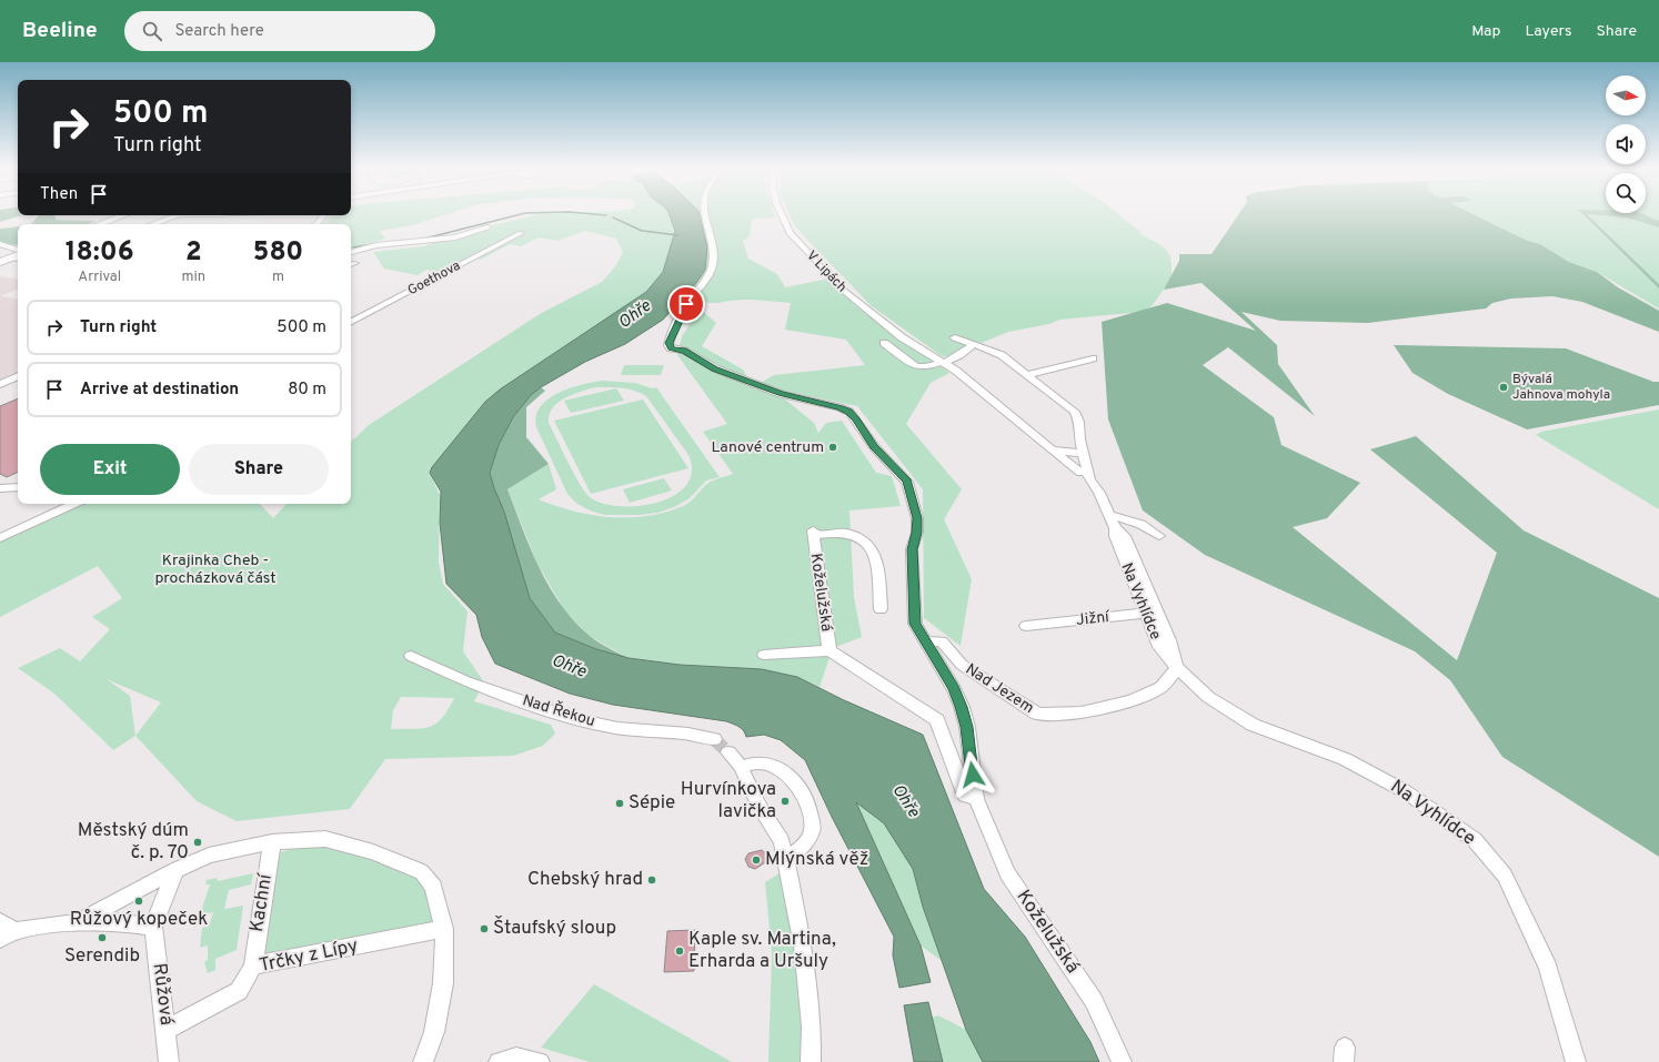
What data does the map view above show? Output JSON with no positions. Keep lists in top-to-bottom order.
{
  "streets": {
    "street": [
      "V Lipách",
      "Goethova",
      "Koželužská",
      "Na Vyhlídce",
      "Jižní",
      "Nad Jezem",
      "Nad Řekou",
      "Kachní",
      "Trčky z Lípy",
      "Růžová"
    ]
  },
  "crossings": [
    ["Koželužská", "Nad Jezem"],
    ["Na Vyhlídce", "Jižní"],
    ["Na Vyhlídce", "Nad Jezem"],
    ["Kachní", "Trčky z Lípy"],
    ["Trčky z Lípy", "Růžová"]
  ],
  "water": ["Ohře"],
  "parks": ["Krajinka Cheb - procházková část"],
  "places": [
    "Bývalá Jahnova mohyla",
    "Lanové centrum",
    "Hurvínkova lavička",
    "Sépie",
    "Městský dúm č. p. 70",
    "Mlýnská věž",
    "Chebský hrad",
    "Růžový kopeček",
    "Štaufský sloup",
    "Serendib",
    "Kaple sv. Martina, Erharda a Uršuly"
  ],
  "north": "right",
  "page": {
    "header": "Beeline",
    "search": "Search here",
    "nav": ["Map", "Layers", "Share"],
    "turn": ["500 m", "Turn right"],
    "then": "Then",
    "eta": [
      "18:06",
      "Arrival",
      "2",
      "min",
      "580",
      "m"
    ],
    "list": [
      {
        "name": "Turn right",
        "value": "500 m"
      },
      {
        "name": "Arrive at destination",
        "value": "80 m"
      }
    ],
    "buttons": ["Exit", "Share"]
  }
}
